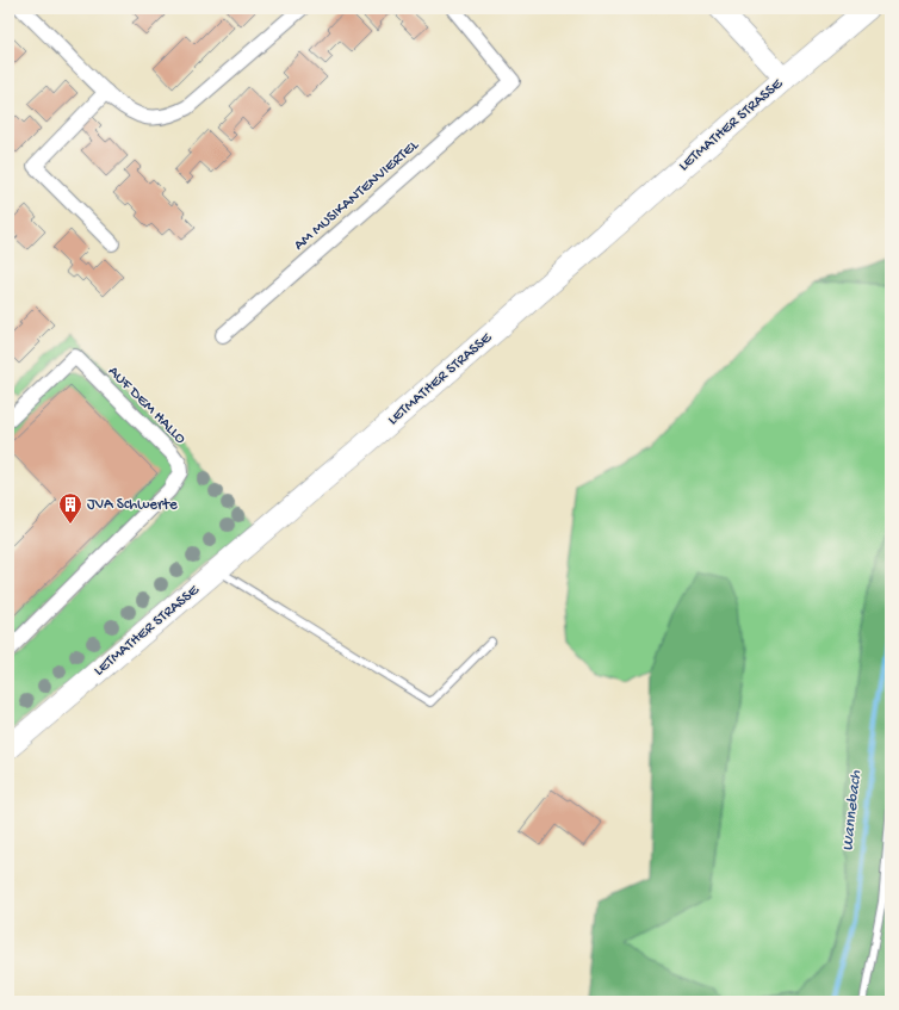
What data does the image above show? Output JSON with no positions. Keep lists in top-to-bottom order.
{
  "streets": {
    "main road": ["LETMATHER STRASSE"],
    "street": ["AM MUSIKANTENVIERTEL", "AUF DEM HALLO"]
  },
  "water": ["Wannebach"],
  "places": {
    "building": ["JVA Schwerte"]
  }
}
